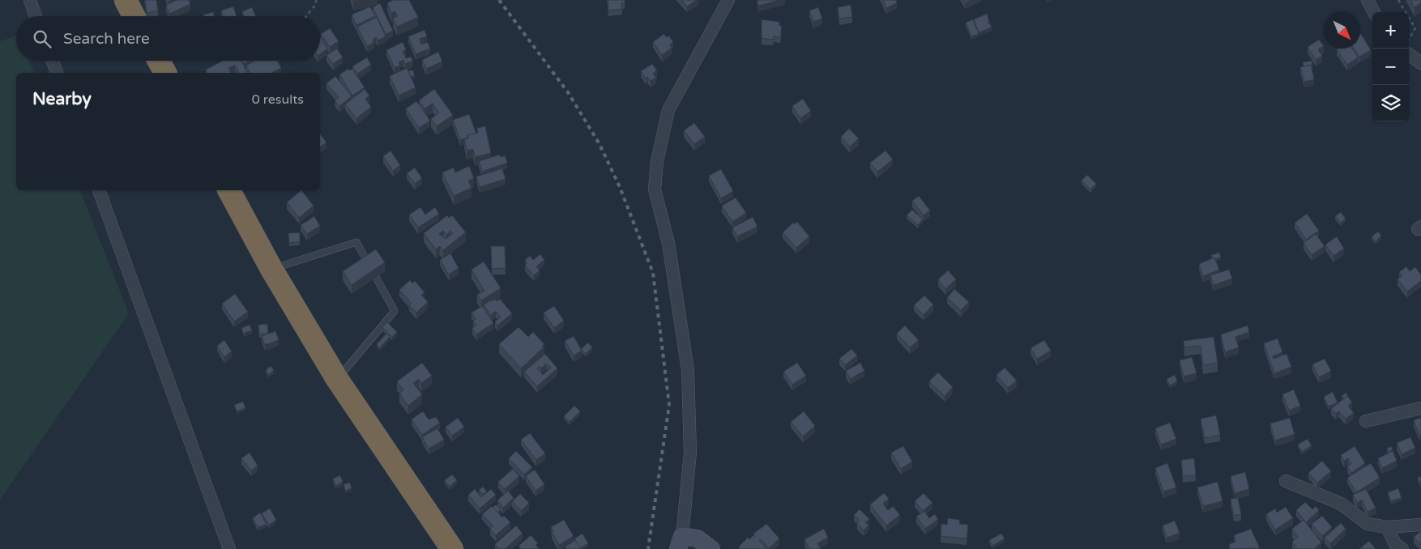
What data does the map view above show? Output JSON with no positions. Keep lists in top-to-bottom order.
{
  "north": "bottom right",
  "page": {
    "map_buttons": ["+", "−"],
    "search": "Search here",
    "heading": ["Nearby", "0 results"]
  }
}
